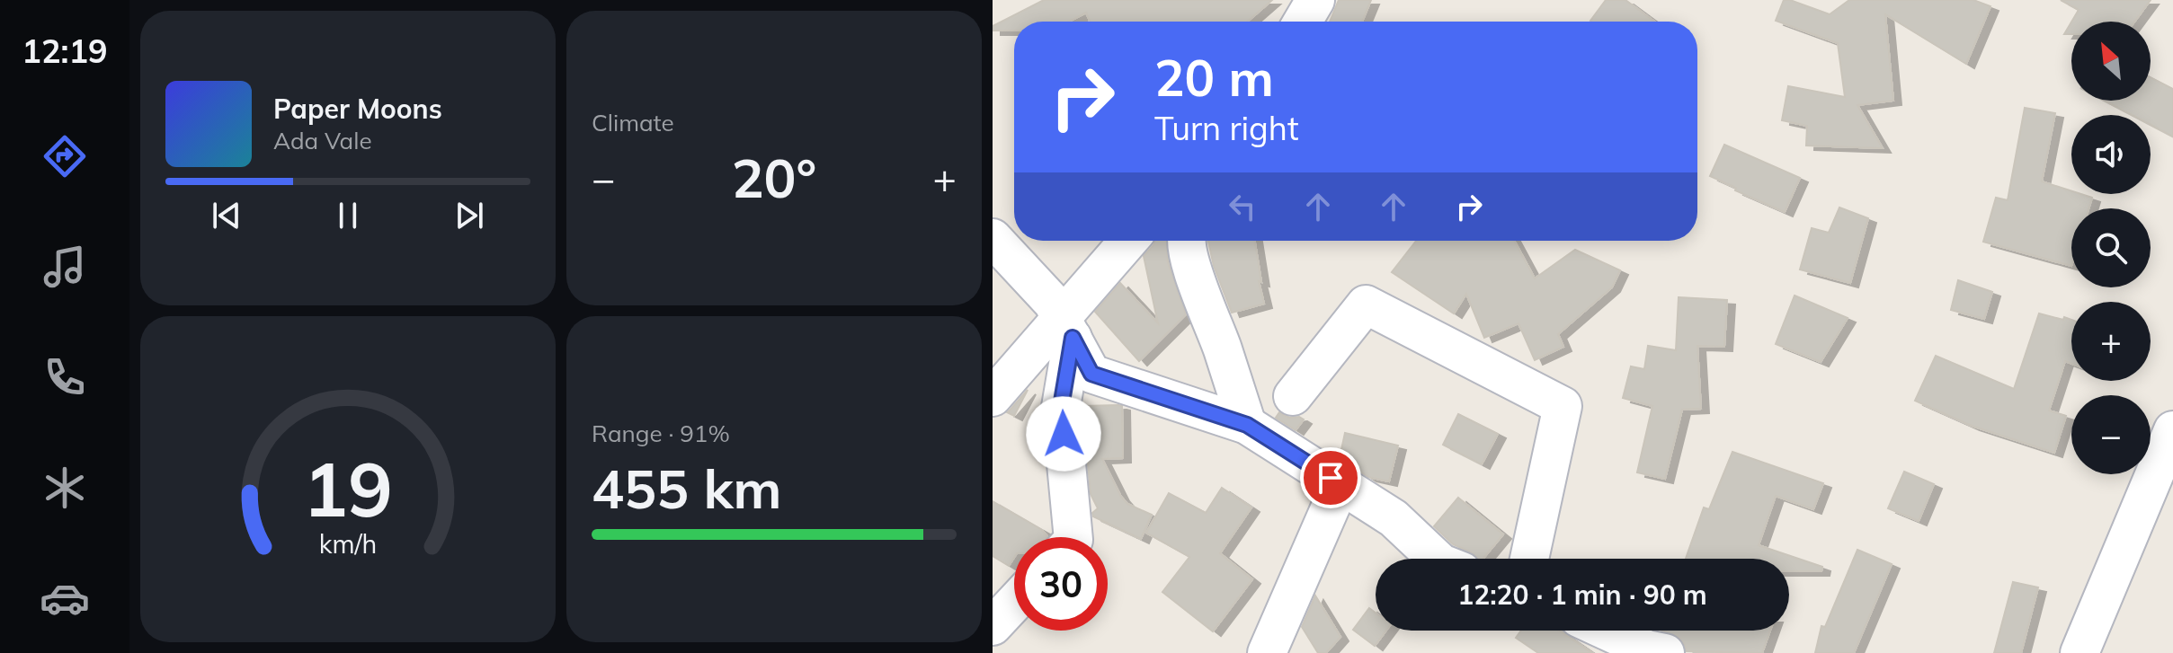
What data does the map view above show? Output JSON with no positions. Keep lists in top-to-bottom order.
{
  "north": "top left",
  "page": {
    "tabs": "12:19",
    "tile": [
      "Climate",
      ["Range · 91%", "455 km"]
    ],
    "map_buttons": ["+", "−"],
    "turn": ["20 m", "Turn right"],
    "song": ["Paper Moons", "Ada Vale"],
    "heat": ["−", "20°", "+"],
    "limit": "30",
    "trip": "12:20 · 1 min · 90 m",
    "gauge": ["19", "km/h"]
  }
}
